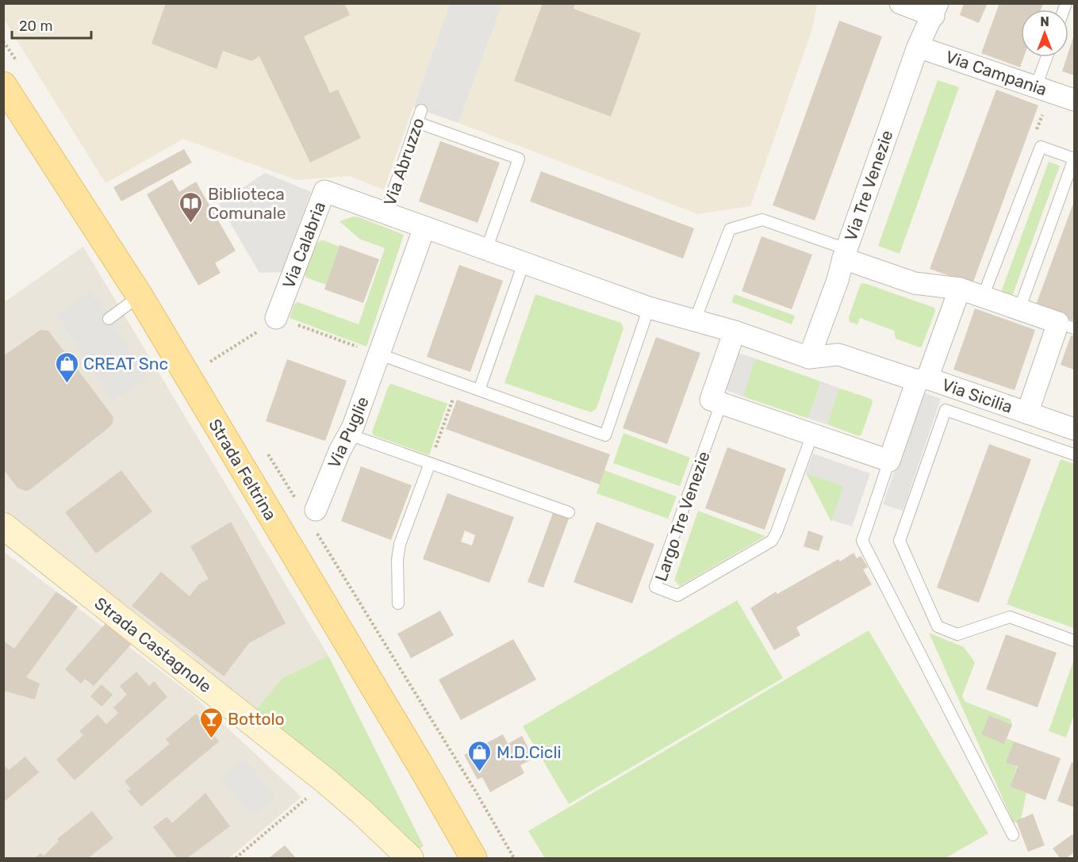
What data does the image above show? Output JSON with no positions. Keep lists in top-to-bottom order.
{
  "streets": {
    "main road": ["Strada Feltrina", "Strada Castagnole"],
    "street": [
      "Via Campania",
      "Via Tre Venezie",
      "Via Calabria",
      "Via Sicilia",
      "Via Puglie"
    ],
    "lane": ["Via Abruzzo", "Largo Tre Venezie"]
  },
  "crossings": [
    ["Via Campania", "Via Tre Venezie"],
    ["Via Abruzzo", "Via Calabria"],
    ["Via Tre Venezie", "Via Sicilia"],
    ["Via Calabria", "Via Puglie"]
  ],
  "places": {
    "library": ["Biblioteca Comunale"],
    "shop": ["CREAT Snc", "M.D.Cicli"],
    "bar": ["Bottolo"]
  },
  "scale_bar": "20 m",
  "north": "top"
}
